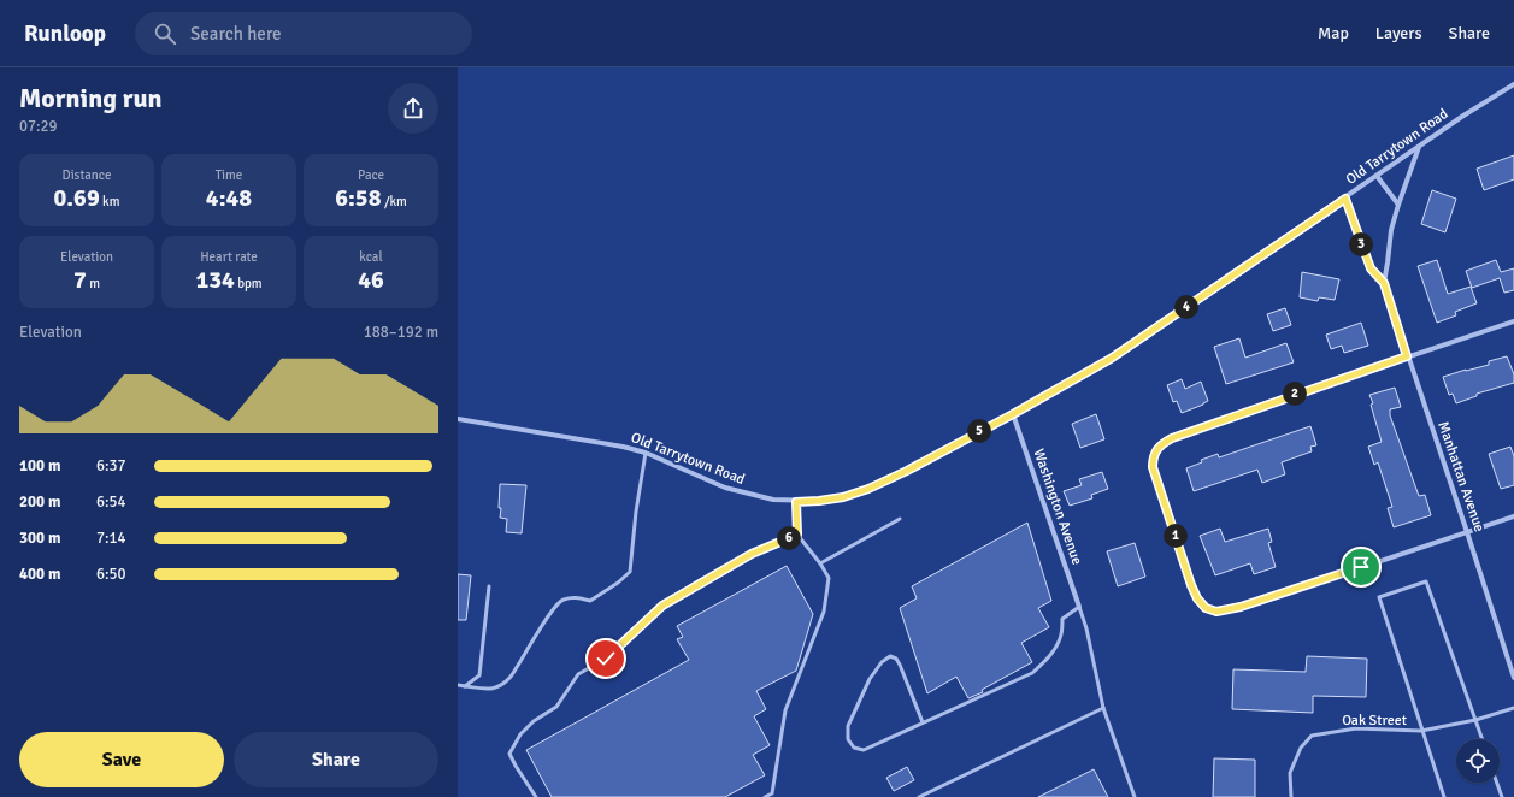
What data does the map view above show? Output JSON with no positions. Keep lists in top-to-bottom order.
{
  "streets": {
    "street": ["Old Tarrytown Road", "Manhattan Avenue", "Washington Avenue"],
    "lane": ["Oak Street"]
  },
  "crossings": [
    ["Old Tarrytown Road", "Manhattan Avenue"],
    ["Old Tarrytown Road", "Washington Avenue"]
  ],
  "page": {
    "header": "Runloop",
    "search": "Search here",
    "nav": ["Map", "Layers", "Share"],
    "heading": ["Morning run", "07:29"],
    "stats": [
      ["Distance", "0.69 km"],
      ["Time", "4:48"],
      ["Pace", "6:58 /km"],
      ["Elevation", "7 m"],
      ["Heart rate", "134 bpm"],
      ["kcal", "46"]
    ],
    "pins": [
      "3",
      "4",
      "2",
      "5",
      "1",
      "6"
    ],
    "chart": ["Elevation", "188–192 m"],
    "list": [
      {
        "name": "100 m",
        "note": "6:37"
      },
      {
        "name": "200 m",
        "note": "6:54"
      },
      {
        "name": "300 m",
        "note": "7:14"
      },
      {
        "name": "400 m",
        "note": "6:50"
      }
    ],
    "buttons": ["Save", "Share"]
  }
}
